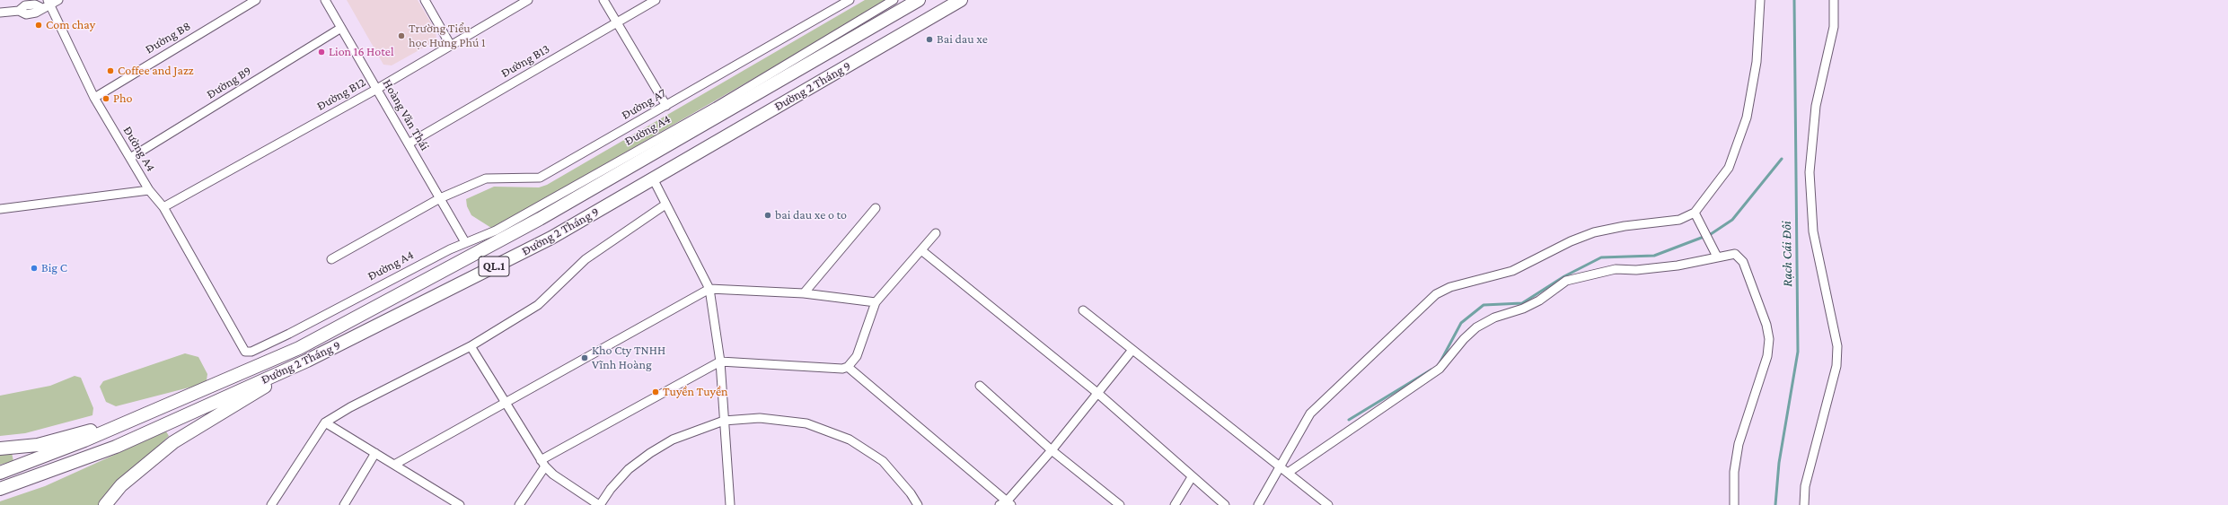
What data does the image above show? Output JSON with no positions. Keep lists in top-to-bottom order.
{
  "streets": {
    "highway": ["Đường 2 Tháng 9", "QL.1"],
    "street": [
      "Đường B8",
      "Đường B13",
      "Đường B9",
      "Đường B12",
      "Đường A7",
      "Hoàng Văn Thái",
      "Đường A4"
    ]
  },
  "crossings": [
    ["Đường B8", "Đường A4"],
    ["Đường B13", "Hoàng Văn Thái"],
    ["Đường B9", "Hoàng Văn Thái"],
    ["Đường B9", "Đường A4"],
    ["Đường B12", "Hoàng Văn Thái"],
    ["Đường B12", "Đường A4"],
    ["Đường A7", "Hoàng Văn Thái"],
    ["Hoàng Văn Thái", "Đường A4"]
  ],
  "water": ["Rạch Cái Đôi"],
  "places": [
    "Com chay",
    "Trường Tiểu học Hưng Phú 1",
    "Bai dau xe",
    "Lion 16 Hotel",
    "Coffee and Jazz",
    "Pho",
    "bai dau xe o to",
    "Big C",
    "Kho Cty TNHH Vĩnh Hoàng",
    "Tuyền Tuyền"
  ]
}
